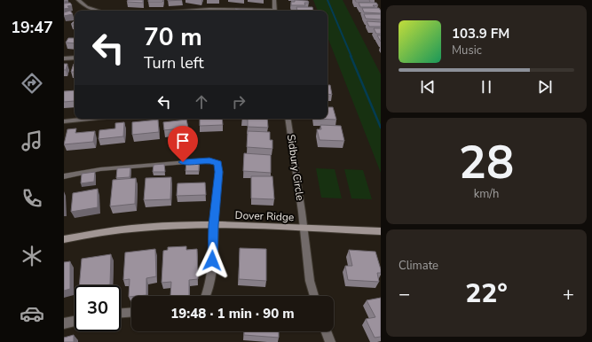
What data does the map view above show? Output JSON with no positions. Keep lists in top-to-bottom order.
{
  "streets": {
    "street": ["Sidbury Circle", "Dover Ridge"]
  },
  "crossings": [
    ["Sidbury Circle", "Dover Ridge"]
  ],
  "page": {
    "tabs": "19:47",
    "turn": ["70 m", "Turn left"],
    "song": ["103.9 FM", "Music"],
    "tile": [
      ["28", "km/h"],
      "Climate"
    ],
    "heat": ["−", "22°", "+"],
    "limit": "30",
    "trip": "19:48 · 1 min · 90 m"
  }
}
